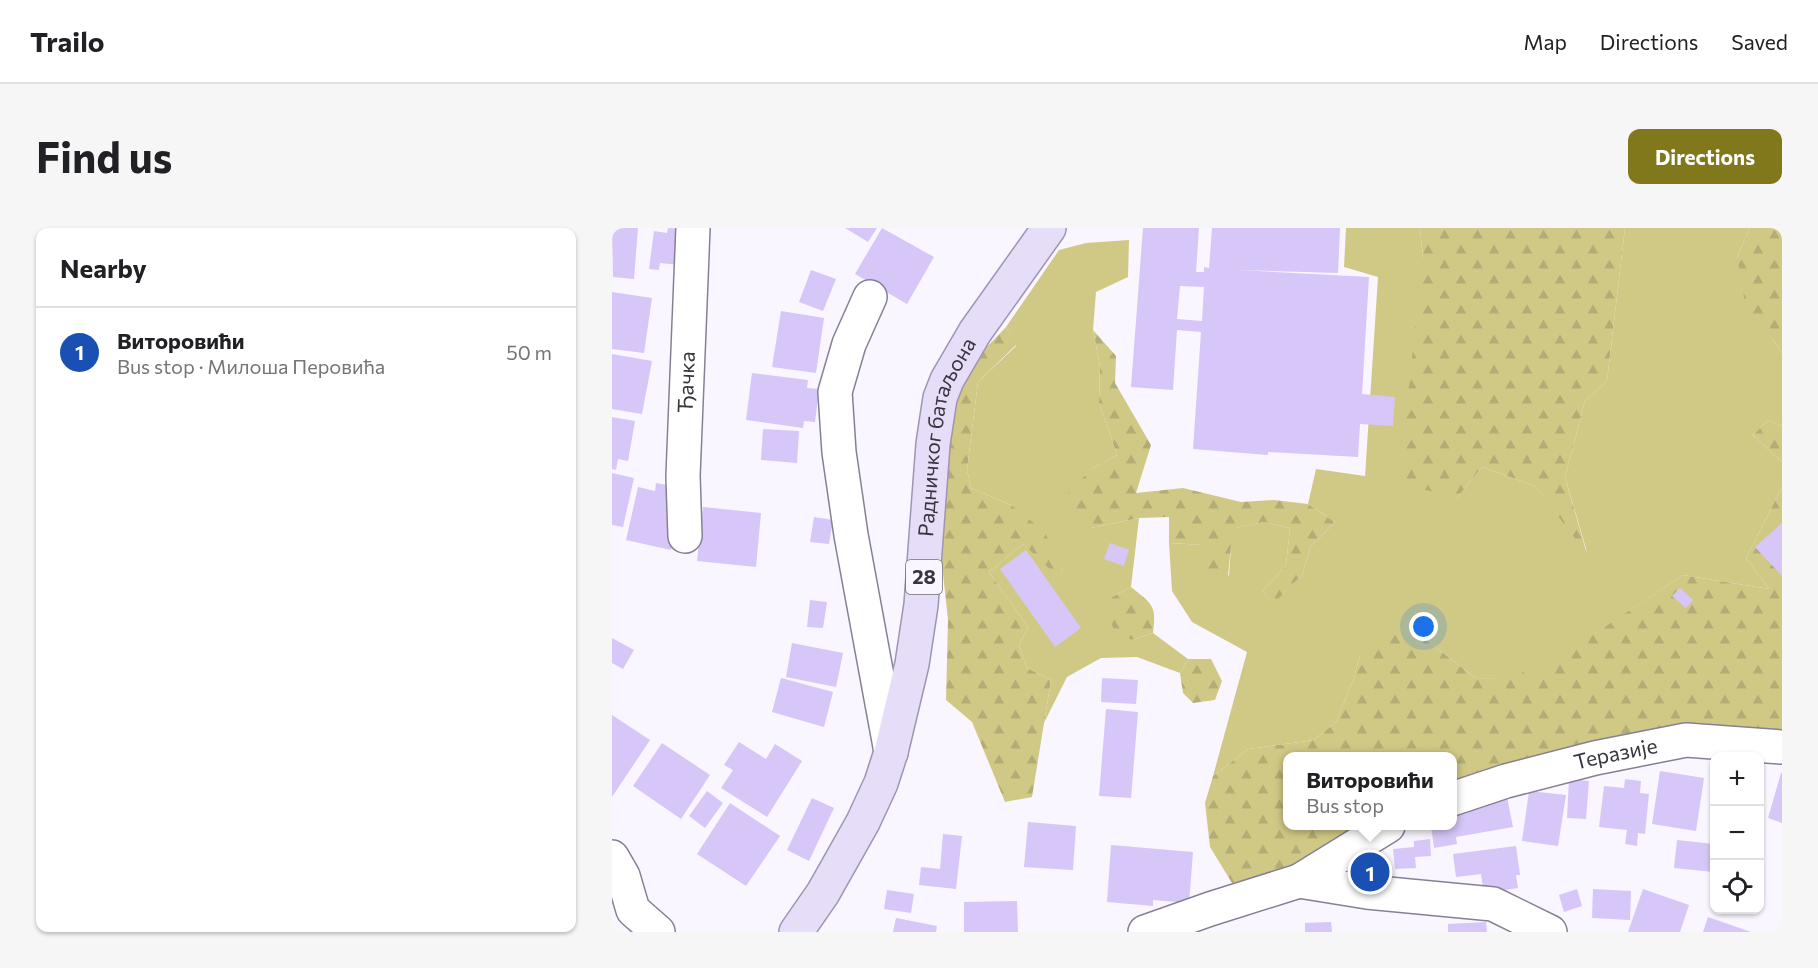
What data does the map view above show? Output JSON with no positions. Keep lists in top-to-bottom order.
{
  "streets": {
    "main road": ["Радничког батаљона", "28"],
    "street": ["Ђачка", "Теразије"]
  },
  "page": {
    "header": "Trailo",
    "nav": ["Map", "Directions", "Saved"],
    "buttons": "Directions",
    "title": "Find us",
    "heading": "Nearby",
    "list": [
      {
        "mark": "1",
        "name": "Виторовићи",
        "note": "Bus stop · Милоша Перовића",
        "value": "50 m"
      }
    ],
    "map_buttons": ["+", "−"],
    "popup": ["Виторовићи", "Bus stop"],
    "pins": "1"
  }
}
